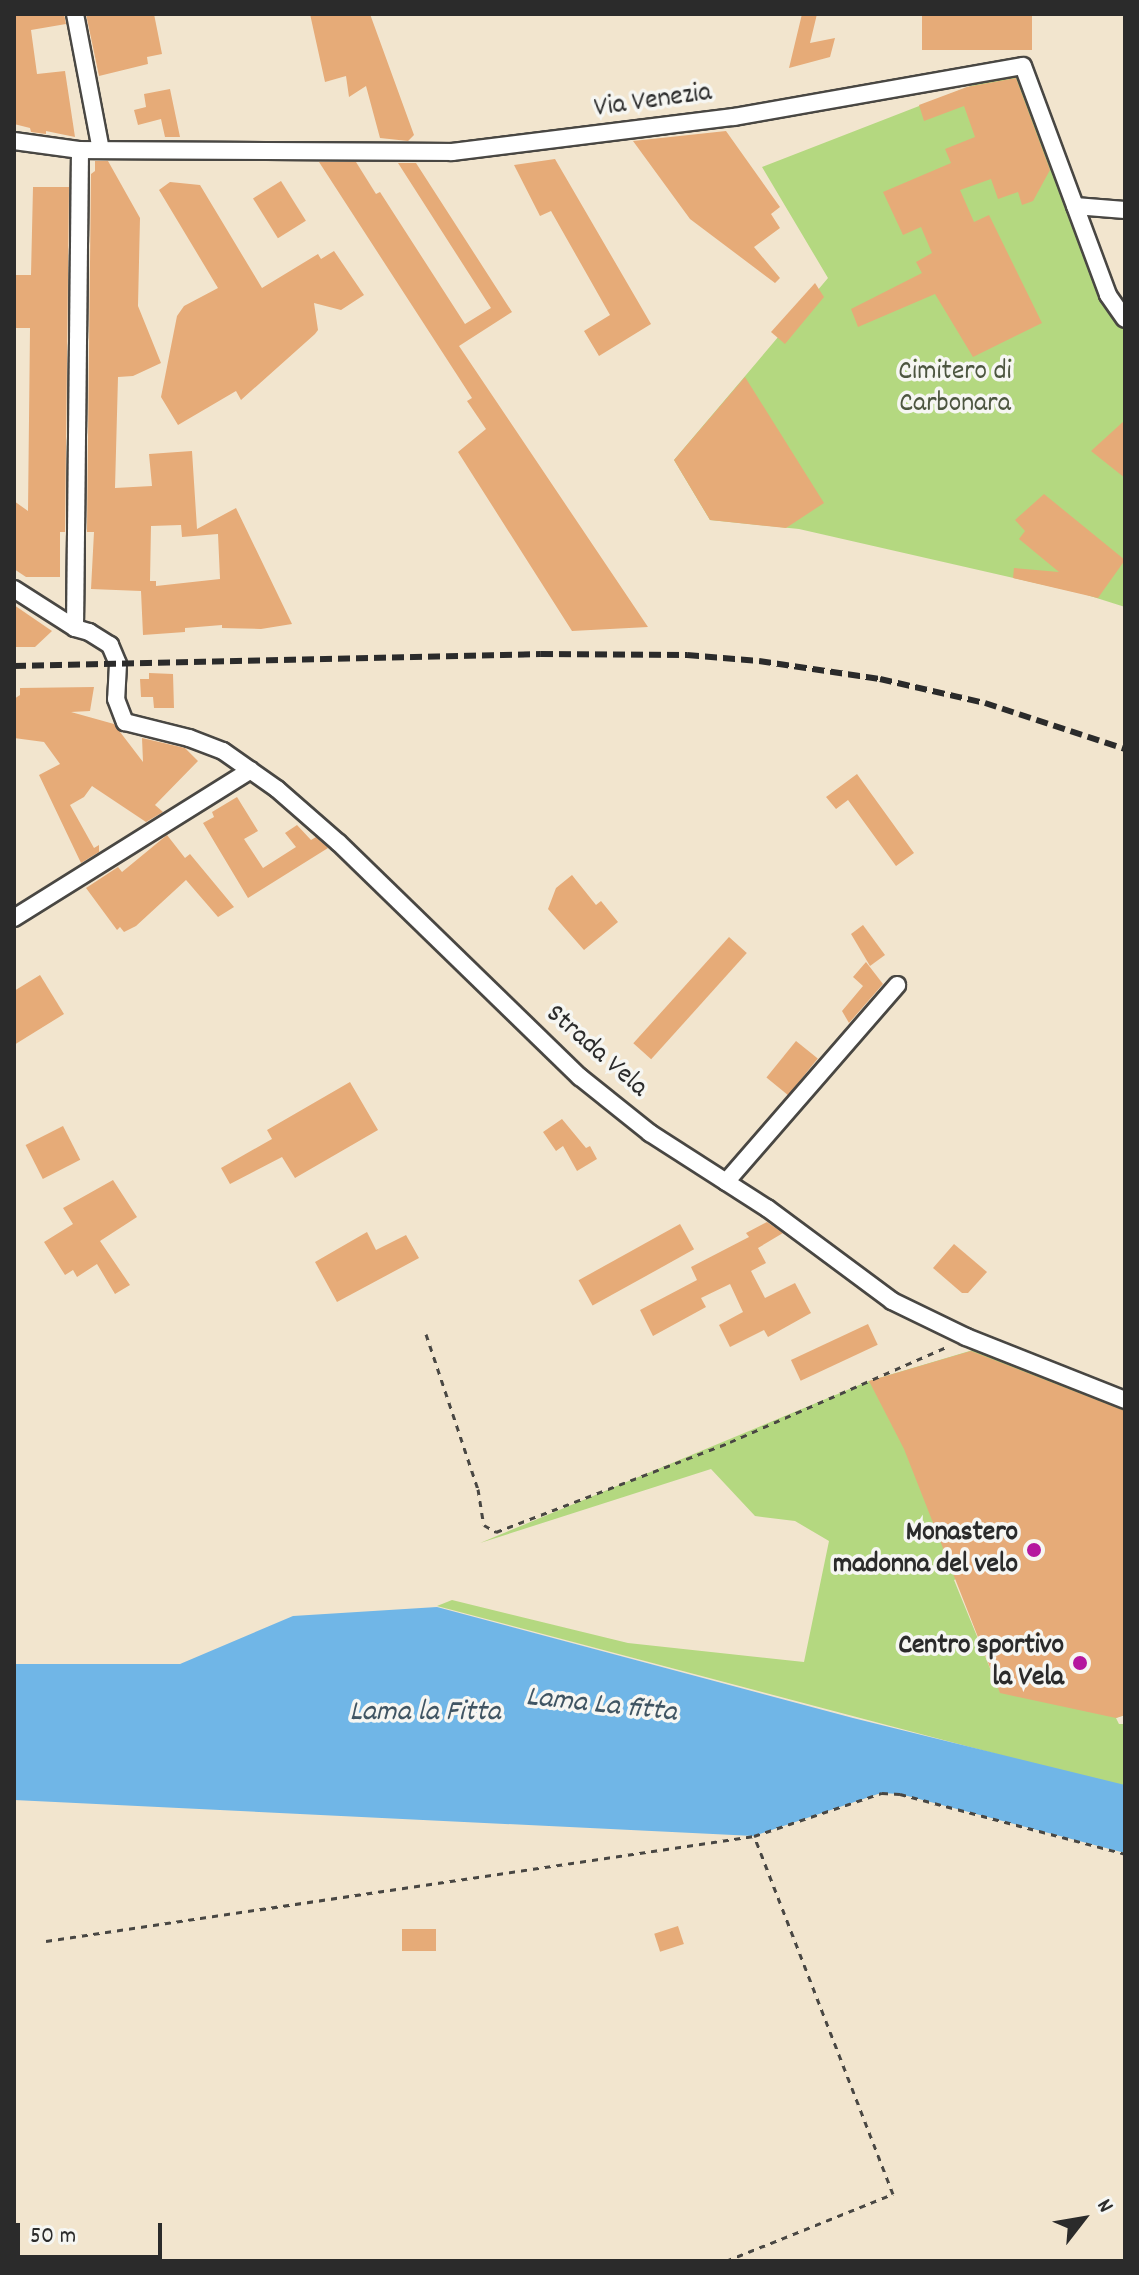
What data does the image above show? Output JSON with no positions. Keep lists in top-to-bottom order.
{
  "streets": {
    "street": ["Via Venezia", "Strada Vela"]
  },
  "water": ["Lama La fitta", "Lama la Fitta"],
  "parks": ["Cimitero di Carbonara"],
  "places": ["Monastero madonna del velo", "Centro sportivo la Vela"],
  "scale_bar": "50 m",
  "north": "top right"
}
